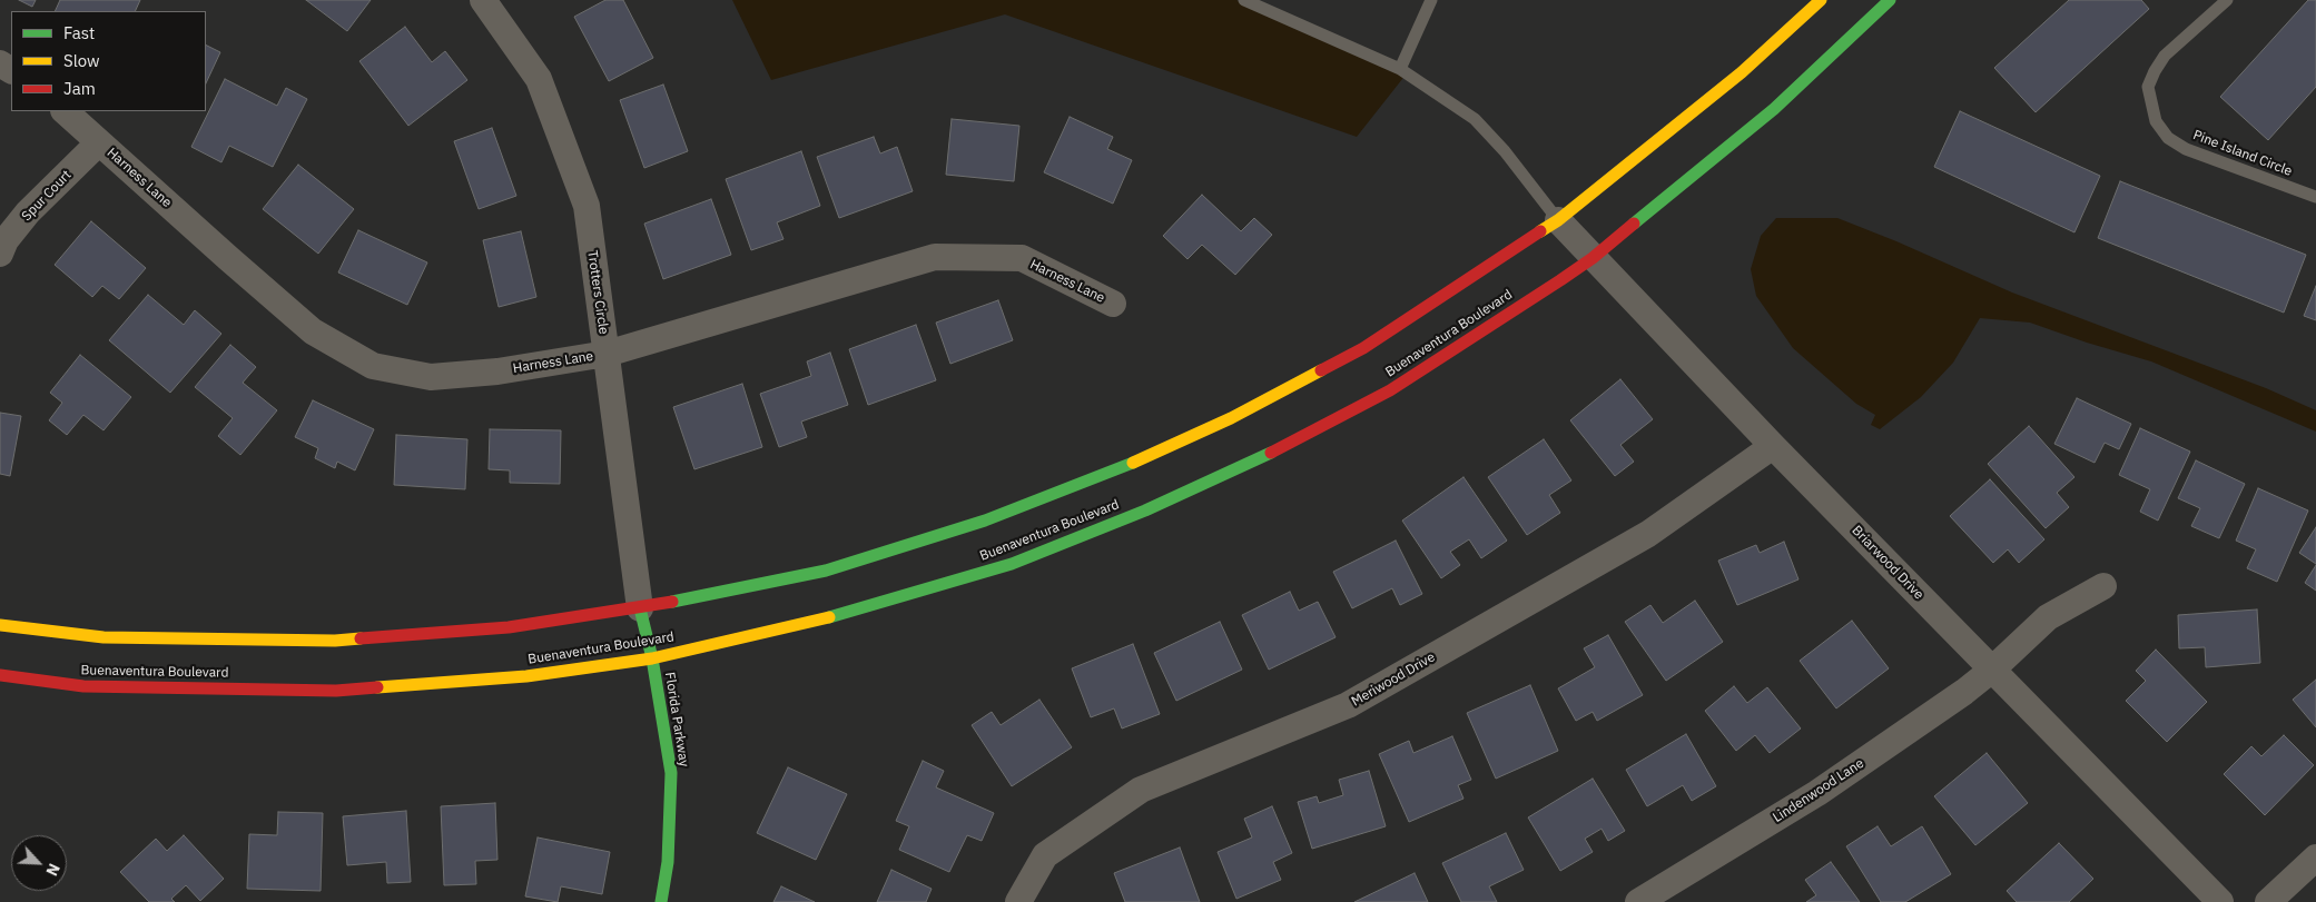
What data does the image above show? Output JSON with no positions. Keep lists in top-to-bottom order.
{
  "streets": {
    "main road": ["Buenaventura Boulevard", "Florida Parkway"],
    "street": [
      "Harness Lane",
      "Spur Court",
      "Trotters Circle",
      "Briarwood Drive",
      "Meriwood Drive",
      "Lindenwood Lane"
    ],
    "lane": ["Pine Island Circle"]
  },
  "crossings": [
    ["Harness Lane", "Spur Court"],
    ["Harness Lane", "Trotters Circle"],
    ["Trotters Circle", "Florida Parkway"],
    ["Buenaventura Boulevard", "Briarwood Drive"],
    ["Buenaventura Boulevard", "Florida Parkway"],
    ["Briarwood Drive", "Meriwood Drive"],
    ["Briarwood Drive", "Lindenwood Lane"]
  ],
  "legend": ["Fast", "Slow", "Jam"],
  "north": "bottom right"
}
